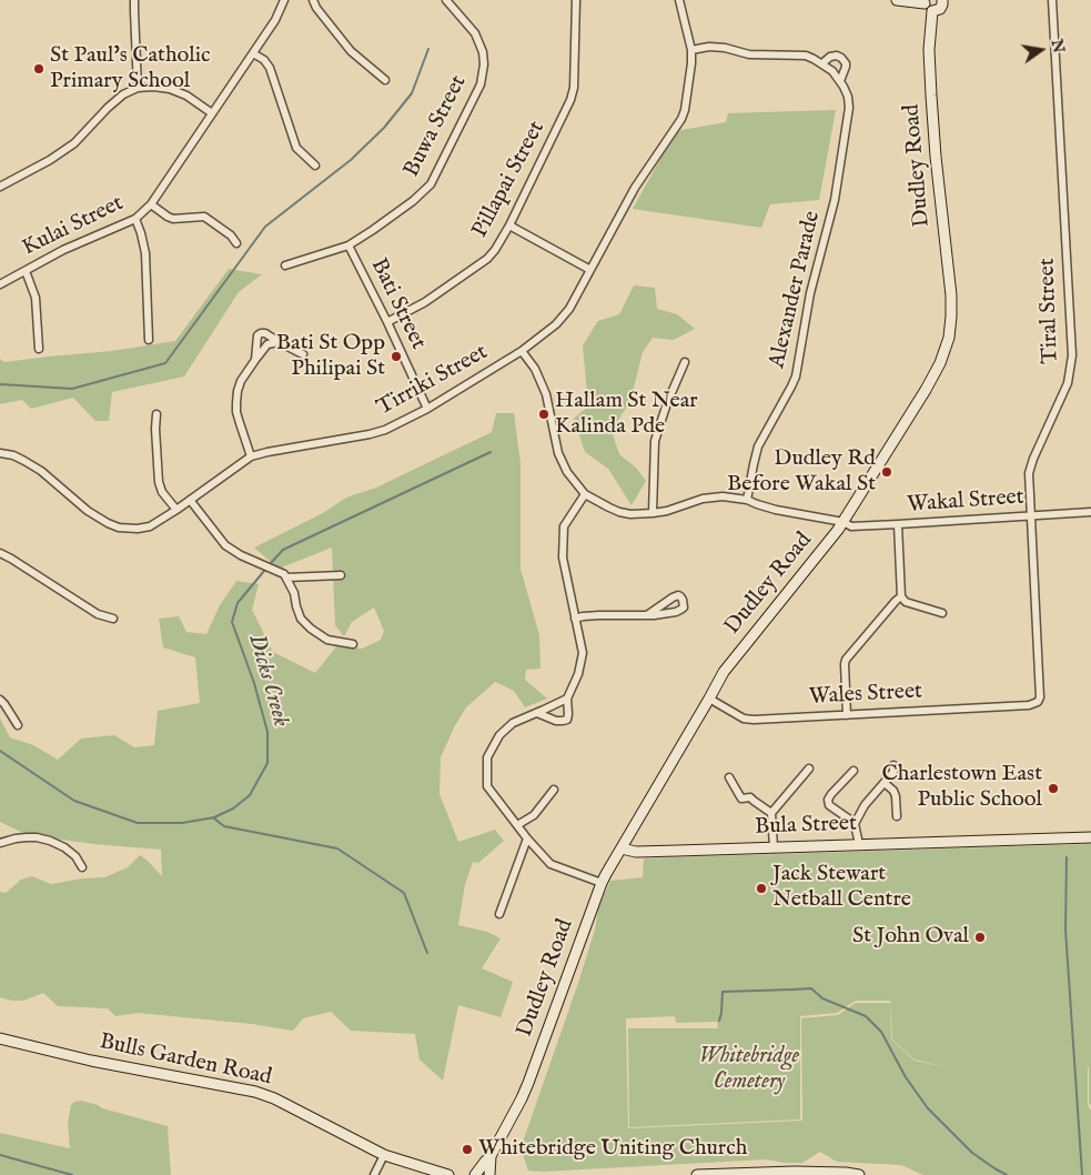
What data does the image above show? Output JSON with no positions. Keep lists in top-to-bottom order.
{
  "streets": {
    "main road": ["Dudley Road", "Bula Street", "Bulls Garden Road"],
    "street": [
      "Buwa Street",
      "Pillapai Street",
      "Kulai Street",
      "Alexander Parade",
      "Bati Street",
      "Tiral Street",
      "Tirriki Street",
      "Wakal Street",
      "Wales Street"
    ]
  },
  "crossings": [
    ["Buwa Street", "Bati Street"],
    ["Dudley Road", "Wakal Street"],
    ["Dudley Road", "Wales Street"],
    ["Dudley Road", "Bula Street"],
    ["Pillapai Street", "Bati Street"],
    ["Alexander Parade", "Tirriki Street"],
    ["Alexander Parade", "Wakal Street"],
    ["Bati Street", "Tirriki Street"],
    ["Tiral Street", "Wakal Street"],
    ["Tiral Street", "Wales Street"]
  ],
  "water": ["Dicks Creek"],
  "parks": ["Whitebridge Cemetery"],
  "places": [
    "St Paul's Catholic Primary School",
    "Bati St Opp Philipai St",
    "Hallam St Near Kalinda Pde",
    "Dudley Rd Before Wakal St",
    "Charlestown East Public School",
    "Jack Stewart Netball Centre",
    "St John Oval",
    "Whitebridge Uniting Church"
  ],
  "north": "right"
}
